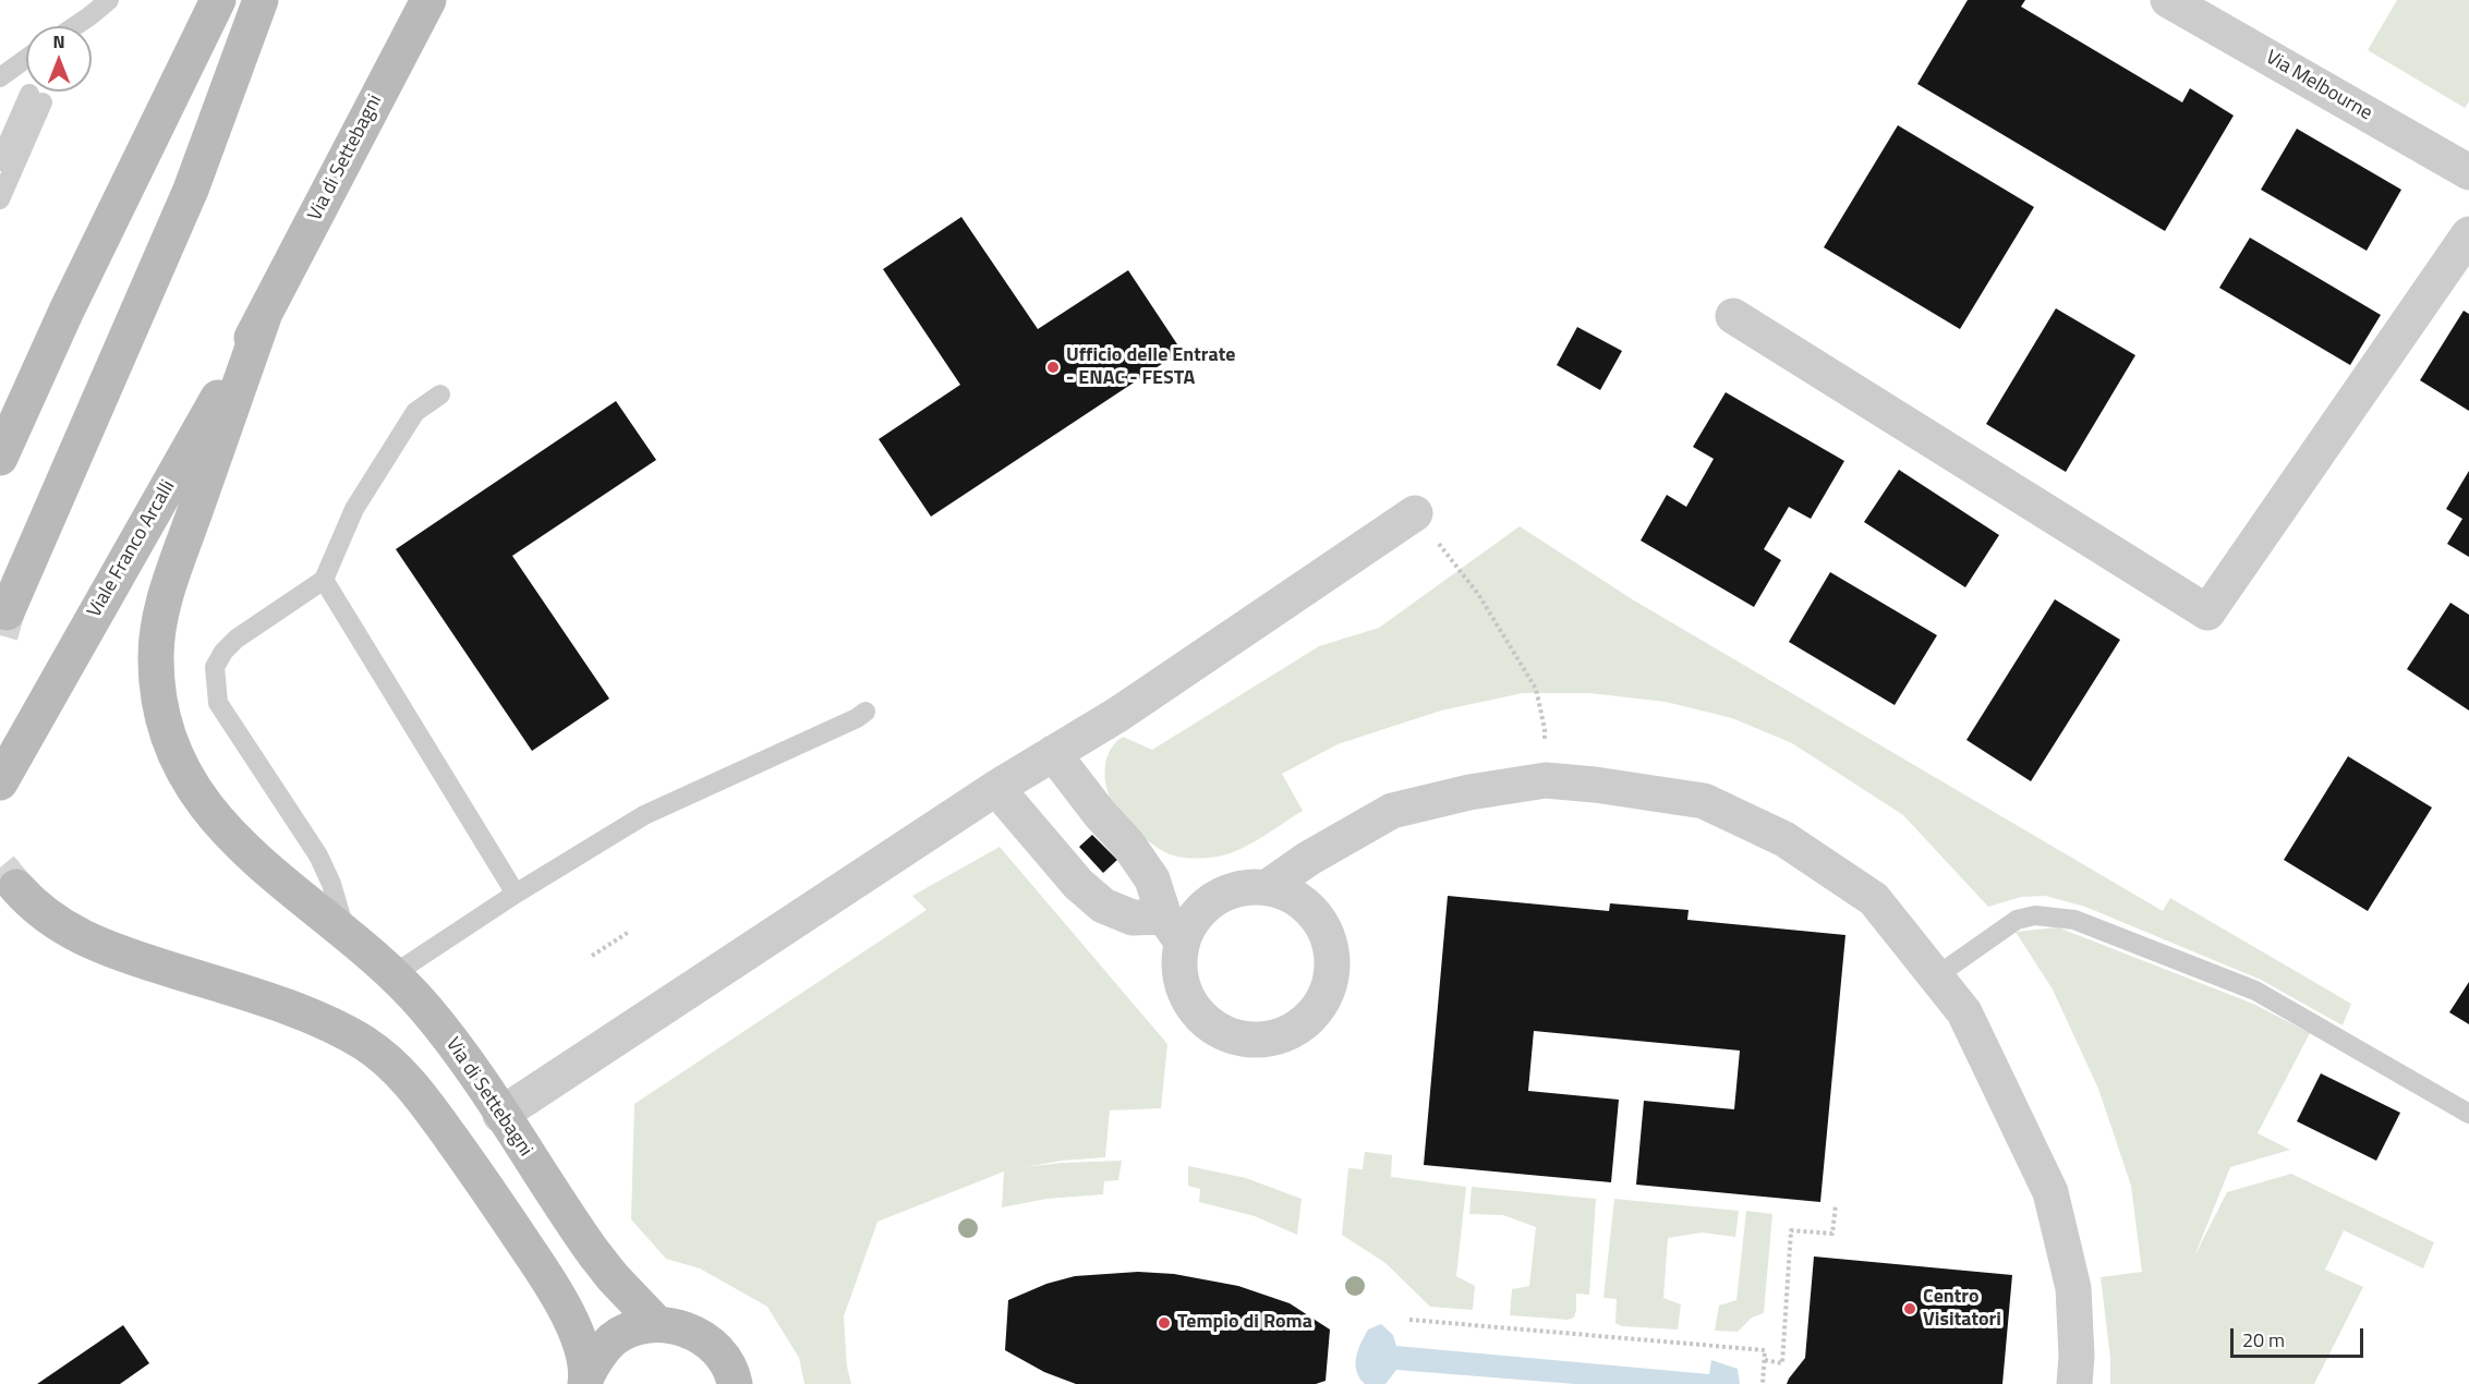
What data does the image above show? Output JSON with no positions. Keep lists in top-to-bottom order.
{
  "streets": {
    "street": ["Via Melbourne", "Via di Settebagni", "Viale Franco Arcalli"]
  },
  "crossings": [
    ["Via di Settebagni", "Viale Franco Arcalli"]
  ],
  "places": ["Ufficio delle Entrate - ENAC - FESTA", "Centro Visitatori", "Tempio di Roma"],
  "scale_bar": "20 m",
  "north": "top"
}
